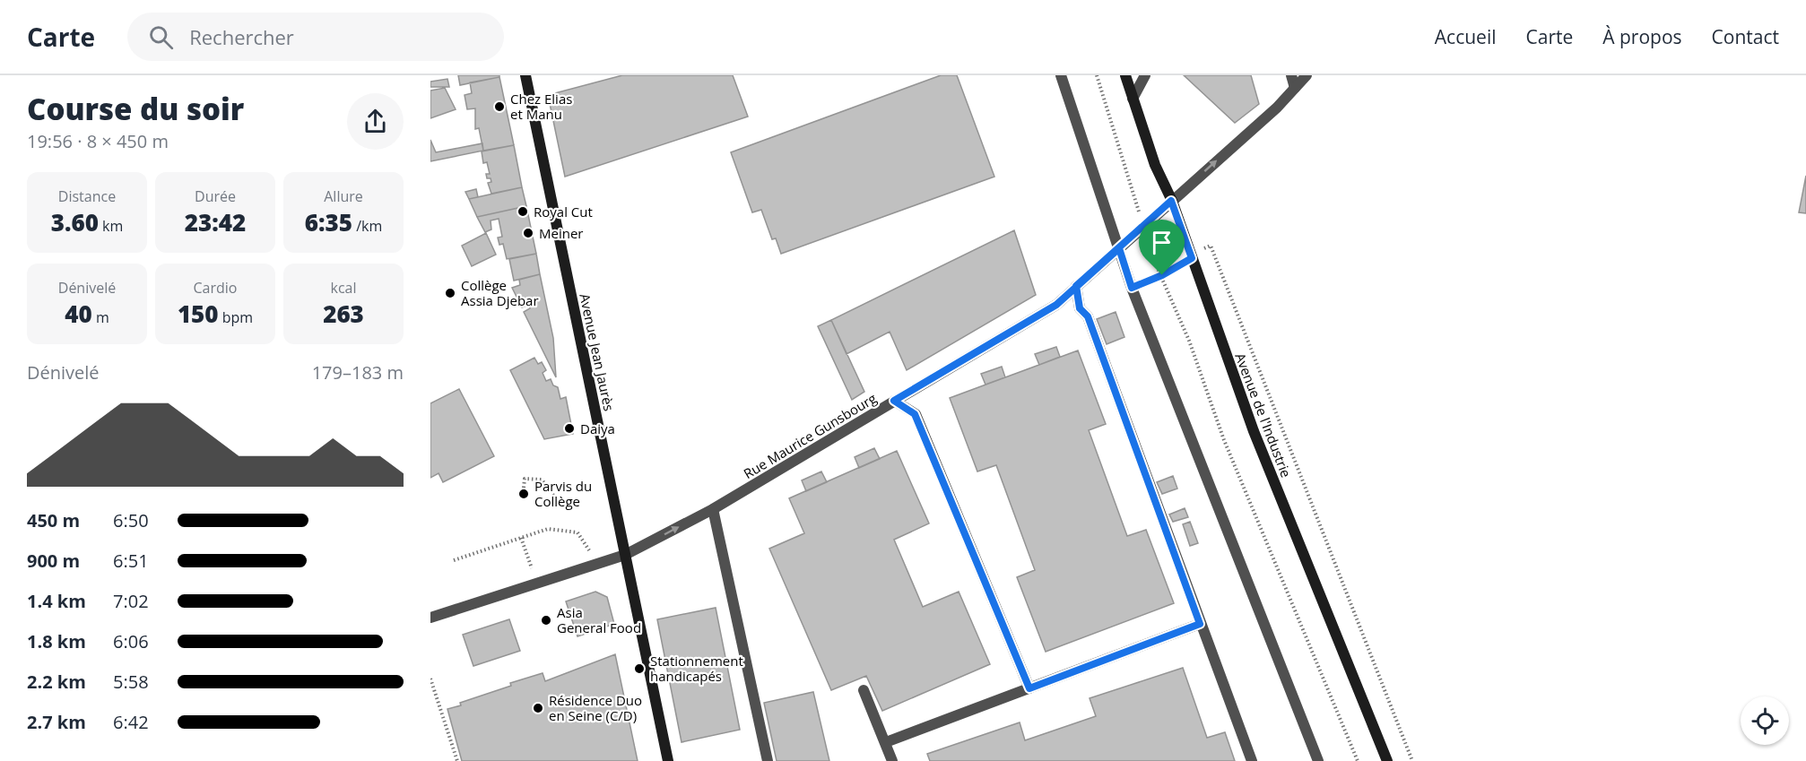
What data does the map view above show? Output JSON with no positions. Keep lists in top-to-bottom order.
{
  "streets": {
    "main road": ["Avenue Jean Jaurès", "Avenue de l'Industrie"],
    "street": ["Rue Maurice Gunsbourg"]
  },
  "crossings": [
    ["Avenue Jean Jaurès", "Rue Maurice Gunsbourg"],
    ["Avenue de l'Industrie", "Rue Maurice Gunsbourg"]
  ],
  "places": [
    "Chez Elias et Manu",
    "Royal Cut",
    "Meiner",
    "Collège Assia Djebar",
    "Daiya",
    "Parvis du Collège",
    "Asia General Food",
    "Stationnement handicapés",
    "Résidence Duo en Seine (C/D)"
  ],
  "page": {
    "header": "Carte",
    "search": "Rechercher",
    "nav": [
      "Accueil",
      "Carte",
      "À propos",
      "Contact"
    ],
    "heading": ["Course du soir", "19:56 · 8 × 450 m"],
    "stats": [
      ["Distance", "3.60 km"],
      ["Durée", "23:42"],
      ["Allure", "6:35 /km"],
      ["Dénivelé", "40 m"],
      ["Cardio", "150 bpm"],
      ["kcal", "263"]
    ],
    "chart": ["Dénivelé", "179–183 m"],
    "list": [
      {
        "name": "450 m",
        "note": "6:50"
      },
      {
        "name": "900 m",
        "note": "6:51"
      },
      {
        "name": "1.4 km",
        "note": "7:02"
      },
      {
        "name": "1.8 km",
        "note": "6:06"
      },
      {
        "name": "2.2 km",
        "note": "5:58"
      },
      {
        "name": "2.7 km",
        "note": "6:42"
      }
    ]
  }
}
